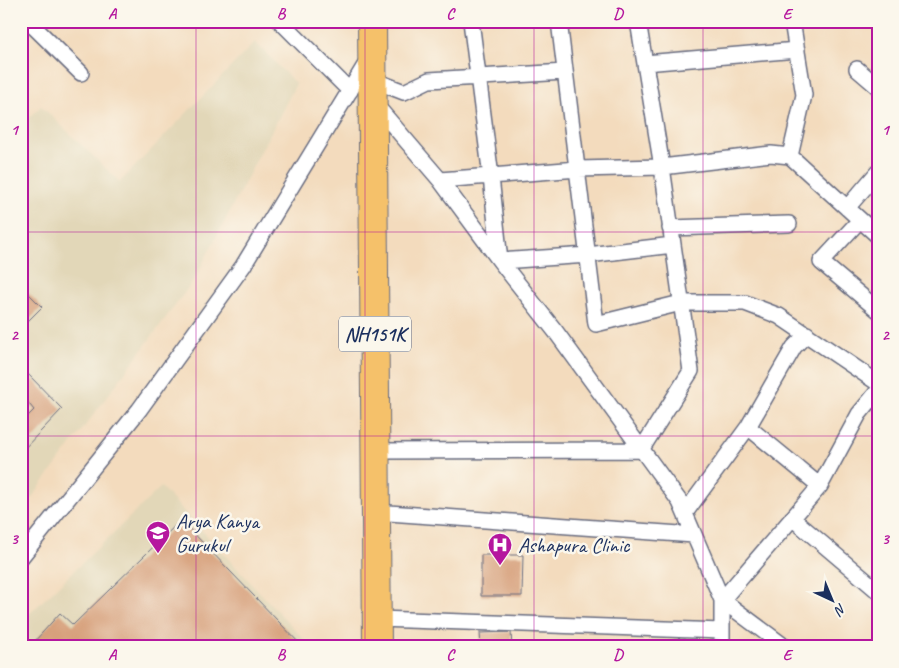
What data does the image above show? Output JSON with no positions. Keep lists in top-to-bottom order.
{
  "streets": {
    "highway": ["NH151K"]
  },
  "places": {
    "school or university": ["Arya Kanya Gurukul"],
    "hospital": ["Ashapura Clinic"]
  },
  "north": "bottom right",
  "grid": {
    "columns": [
      "A",
      "B",
      "C",
      "D",
      "E"
    ],
    "rows": ["1", "2", "3"]
  }
}
